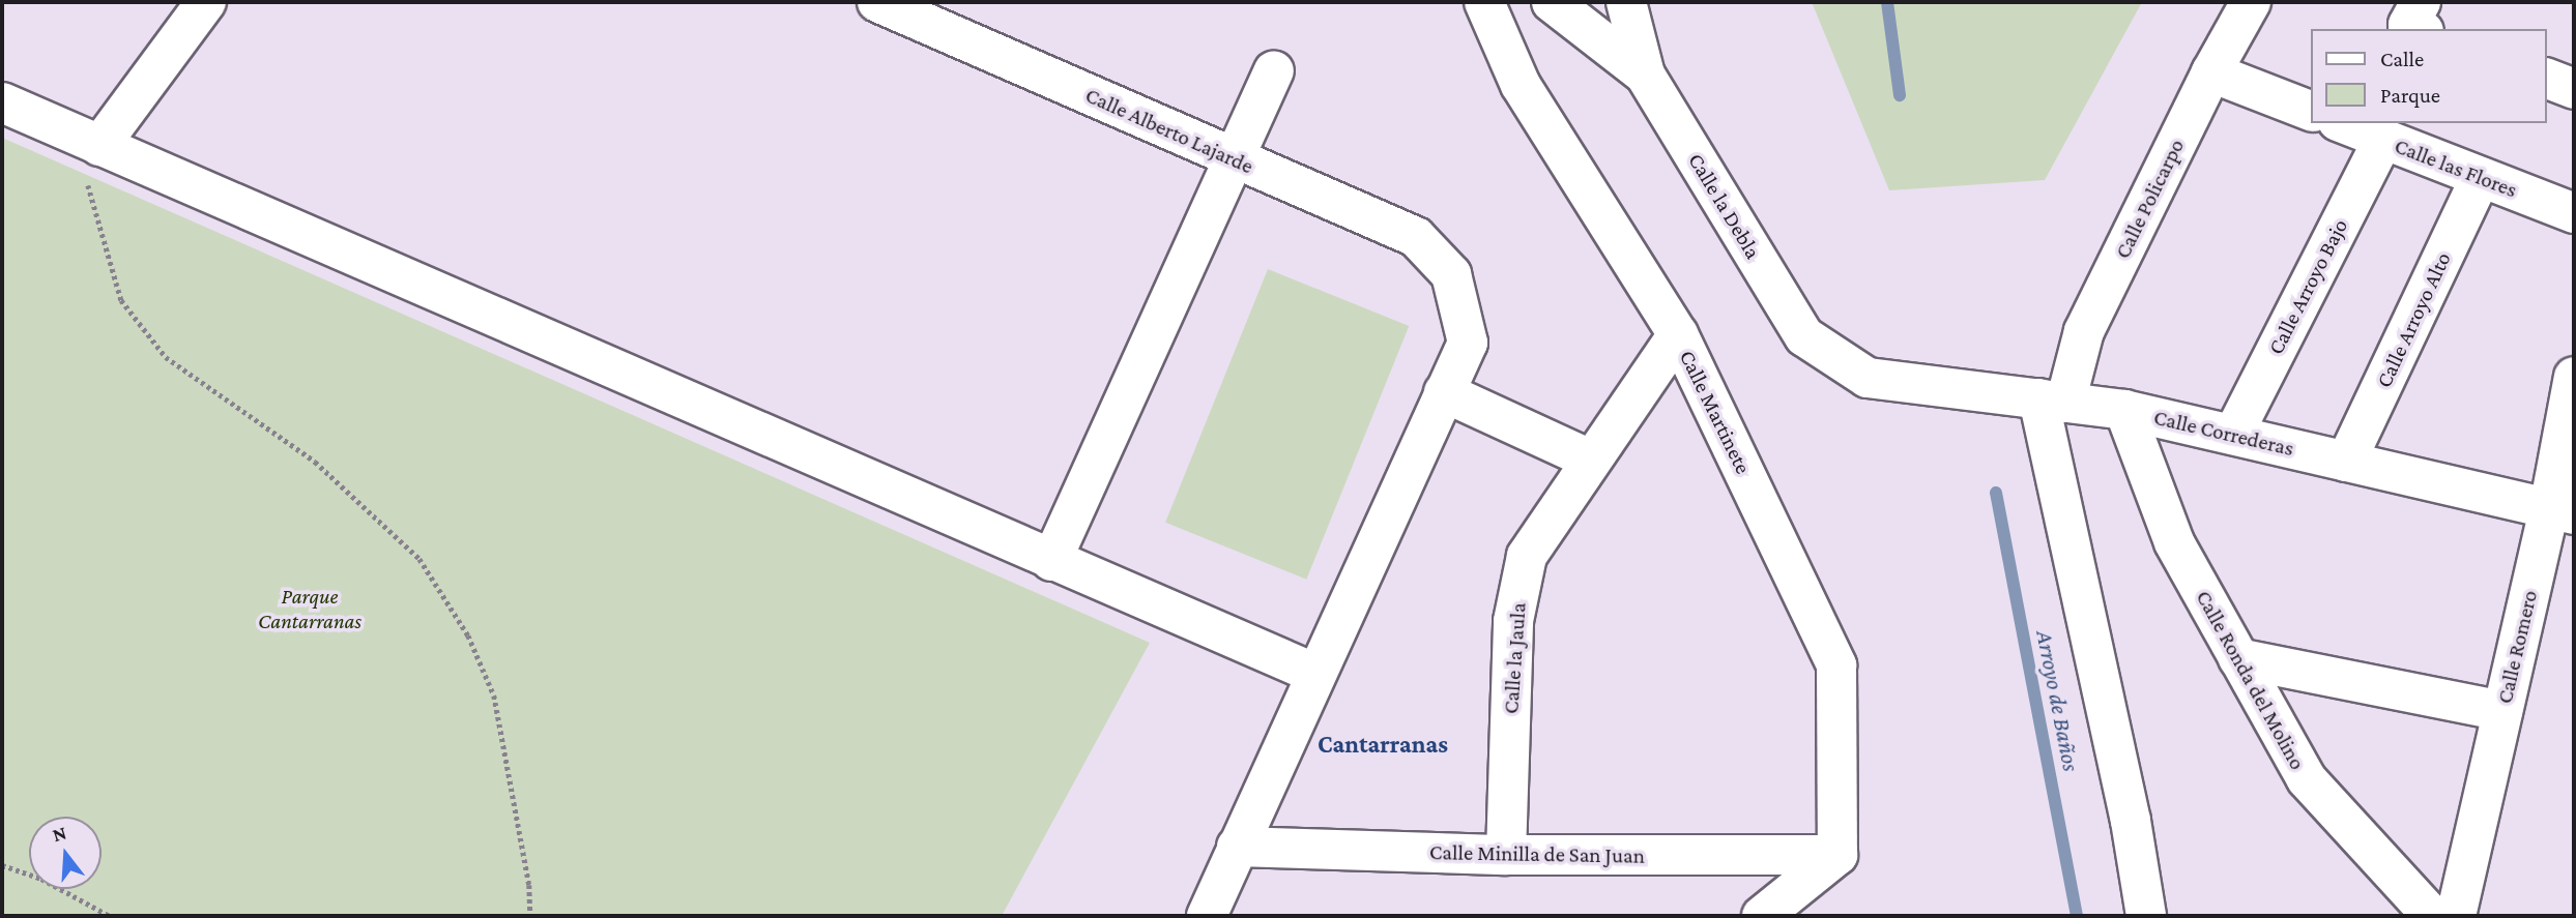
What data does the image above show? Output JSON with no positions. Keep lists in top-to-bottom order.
{
  "streets": {
    "street": [
      "Calle Alberto Lajarde",
      "Calle las Flores",
      "Calle Policarpo",
      "Calle la Debla",
      "Calle Arroyo Bajo",
      "Calle Arroyo Alto",
      "Calle Martinete",
      "Calle Correderas",
      "Calle Romero",
      "Calle la Jaula",
      "Calle Ronda del Molino",
      "Calle Minilla de San Juan"
    ]
  },
  "crossings": [
    ["Calle las Flores", "Calle Arroyo Bajo"],
    ["Calle las Flores", "Calle Arroyo Alto"],
    ["Calle Policarpo", "Calle Correderas"],
    ["Calle la Debla", "Calle Correderas"],
    ["Calle Arroyo Bajo", "Calle Correderas"],
    ["Calle Arroyo Alto", "Calle Correderas"],
    ["Calle Martinete", "Calle la Jaula"],
    ["Calle Martinete", "Calle Minilla de San Juan"],
    ["Calle Correderas", "Calle Romero"],
    ["Calle Correderas", "Calle Ronda del Molino"],
    ["Calle la Jaula", "Calle Minilla de San Juan"]
  ],
  "districts": ["Cantarranas"],
  "water": ["Arroyo de Baños"],
  "parks": ["Parque Cantarranas"],
  "legend": ["Calle", "Parque"],
  "north": "top"
}
